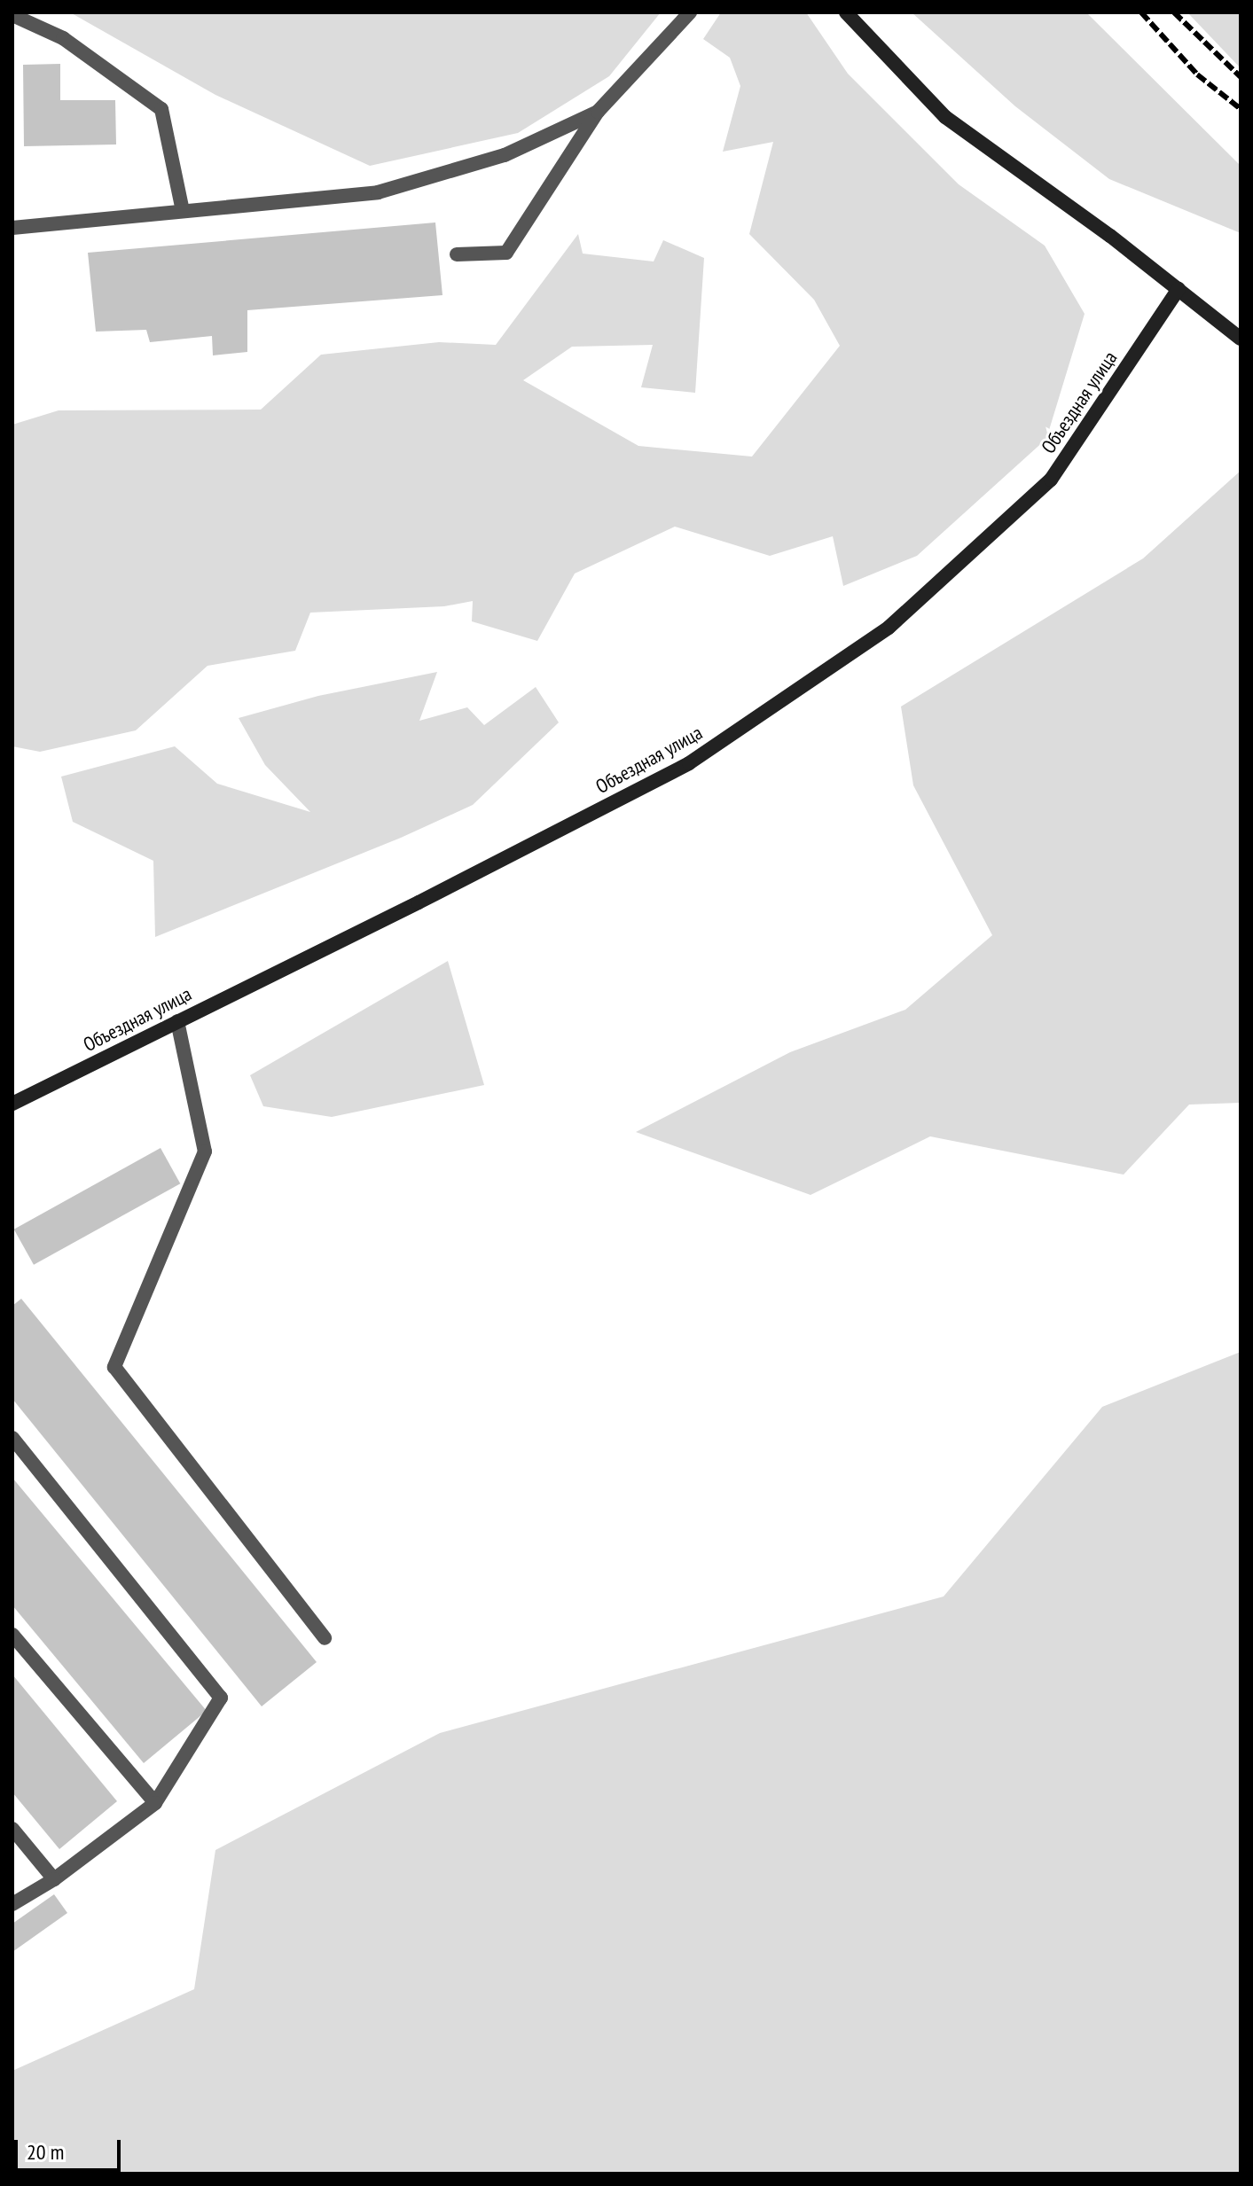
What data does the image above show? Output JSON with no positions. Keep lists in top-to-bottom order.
{
  "streets": {
    "main road": ["Объездная улица"]
  },
  "scale_bar": "20 m"
}
